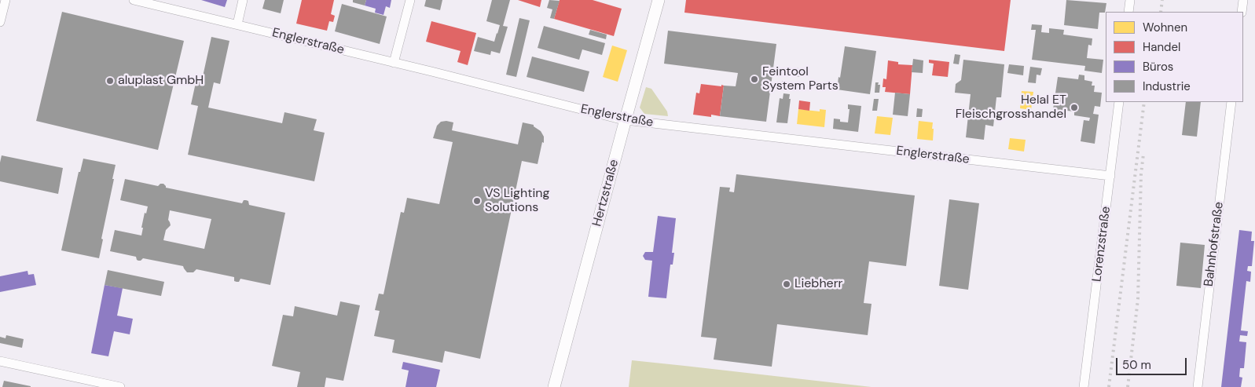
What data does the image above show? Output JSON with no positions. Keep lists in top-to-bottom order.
{
  "streets": {
    "street": [
      "Englerstraße",
      "Hertzstraße",
      "Lorenzstraße",
      "Bahnhofstraße"
    ]
  },
  "crossings": [
    ["Englerstraße", "Hertzstraße"],
    ["Englerstraße", "Lorenzstraße"]
  ],
  "places": [
    "Feintool System Parts",
    "aluplast GmbH",
    "Helal ET Fleischgrosshandel",
    "VS Lighting Solutions",
    "Liebherr"
  ],
  "legend": [
    "Wohnen",
    "Handel",
    "Büros",
    "Industrie"
  ],
  "scale_bar": "50 m"
}
